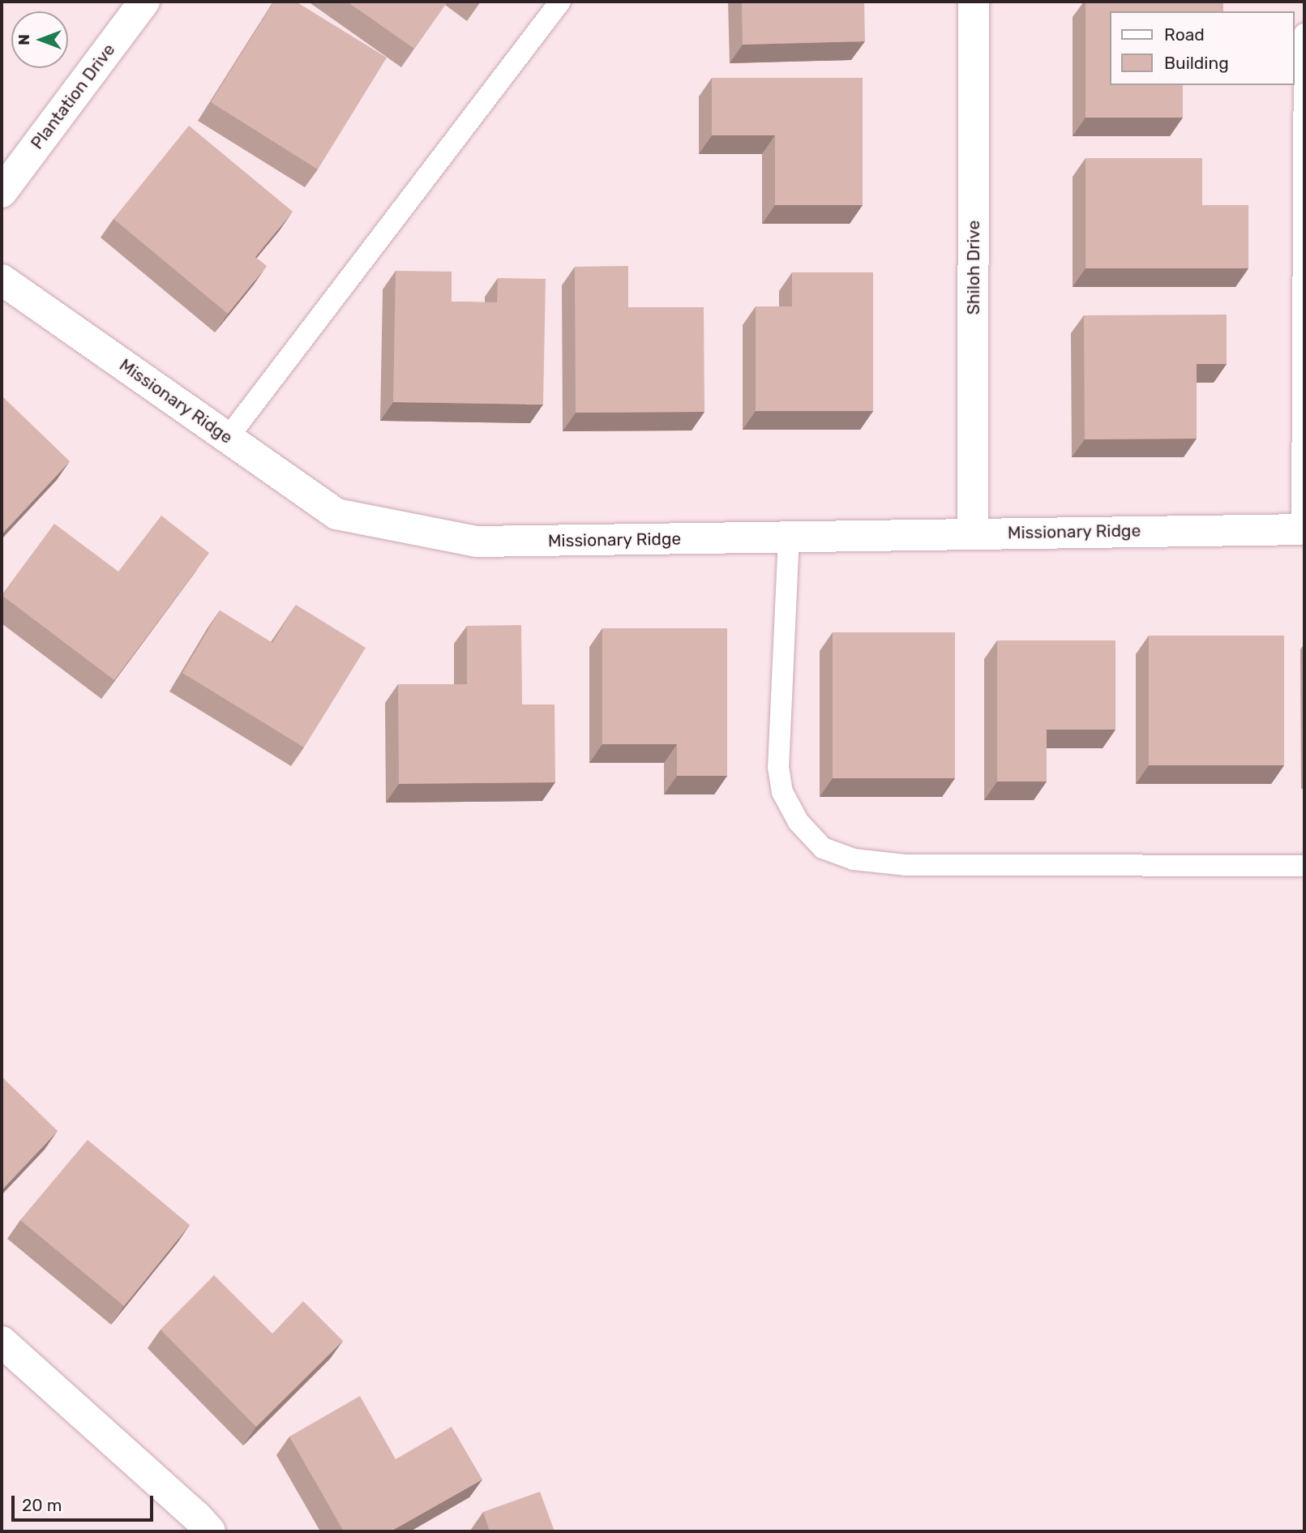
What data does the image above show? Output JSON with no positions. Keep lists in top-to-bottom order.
{
  "streets": {
    "street": ["Plantation Drive", "Shiloh Drive", "Missionary Ridge"]
  },
  "crossings": [
    ["Shiloh Drive", "Missionary Ridge"]
  ],
  "legend": ["Road", "Building"],
  "scale_bar": "20 m",
  "north": "left"
}
